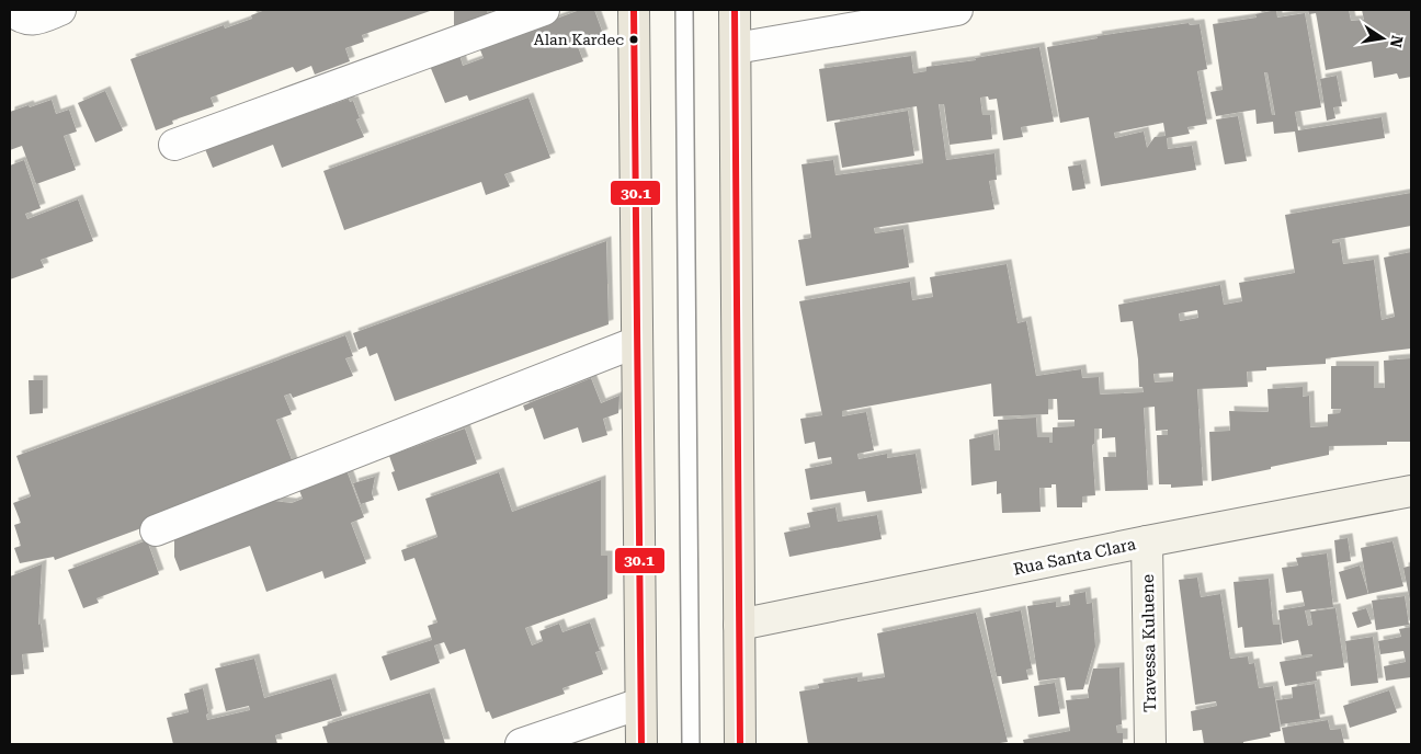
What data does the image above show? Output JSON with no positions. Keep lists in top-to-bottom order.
{
  "streets": {
    "street": ["Rua Santa Clara", "Travessa Kuluene"]
  },
  "crossings": [
    ["Rua Santa Clara", "Travessa Kuluene"]
  ],
  "places": ["Alan Kardec"],
  "lines": ["transit line 30.1"],
  "north": "right"
}
